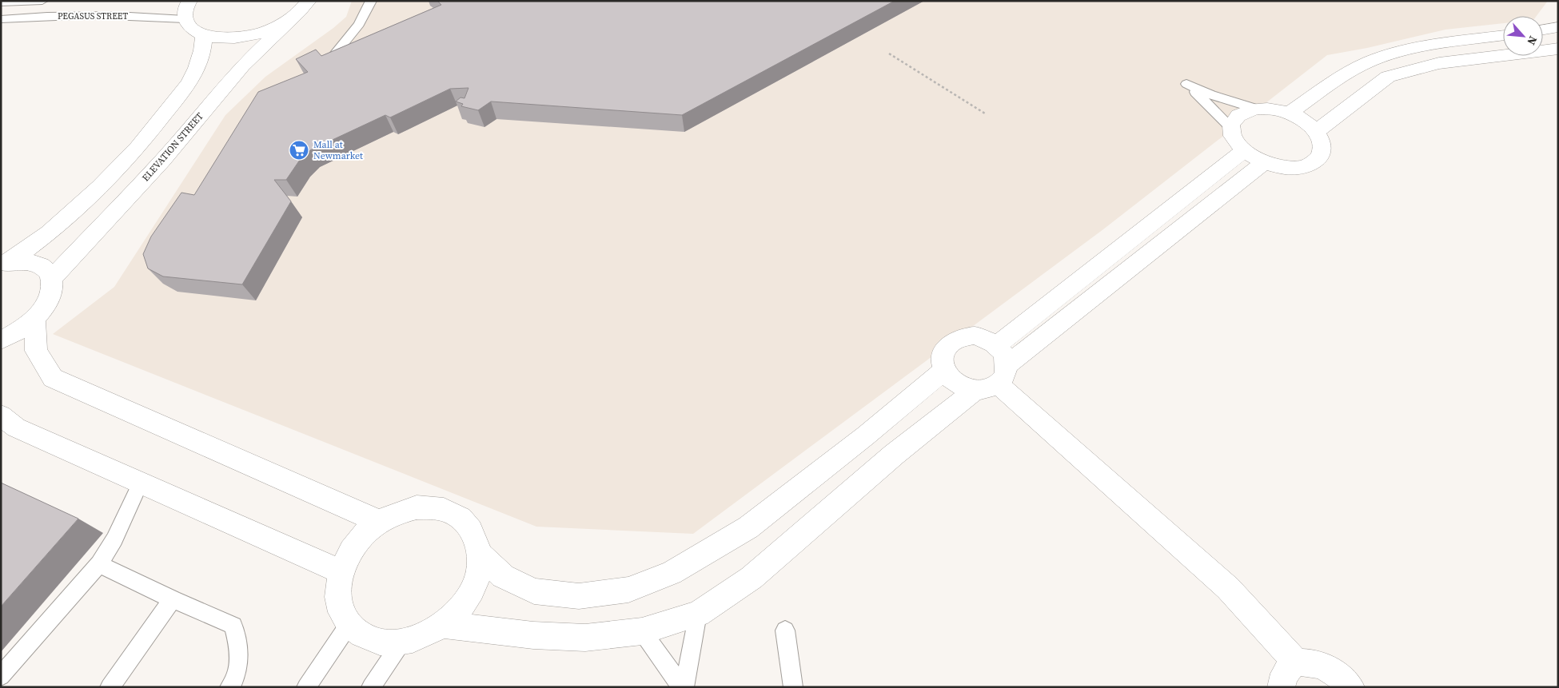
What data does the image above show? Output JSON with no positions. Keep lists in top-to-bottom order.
{
  "streets": {
    "street": ["ELEVATION STREET"],
    "lane": ["PEGASUS STREET"]
  },
  "crossings": [
    ["PEGASUS STREET", "ELEVATION STREET"]
  ],
  "places": {
    "supermarket": ["Mall at Newmarket"]
  },
  "north": "bottom right"
}
